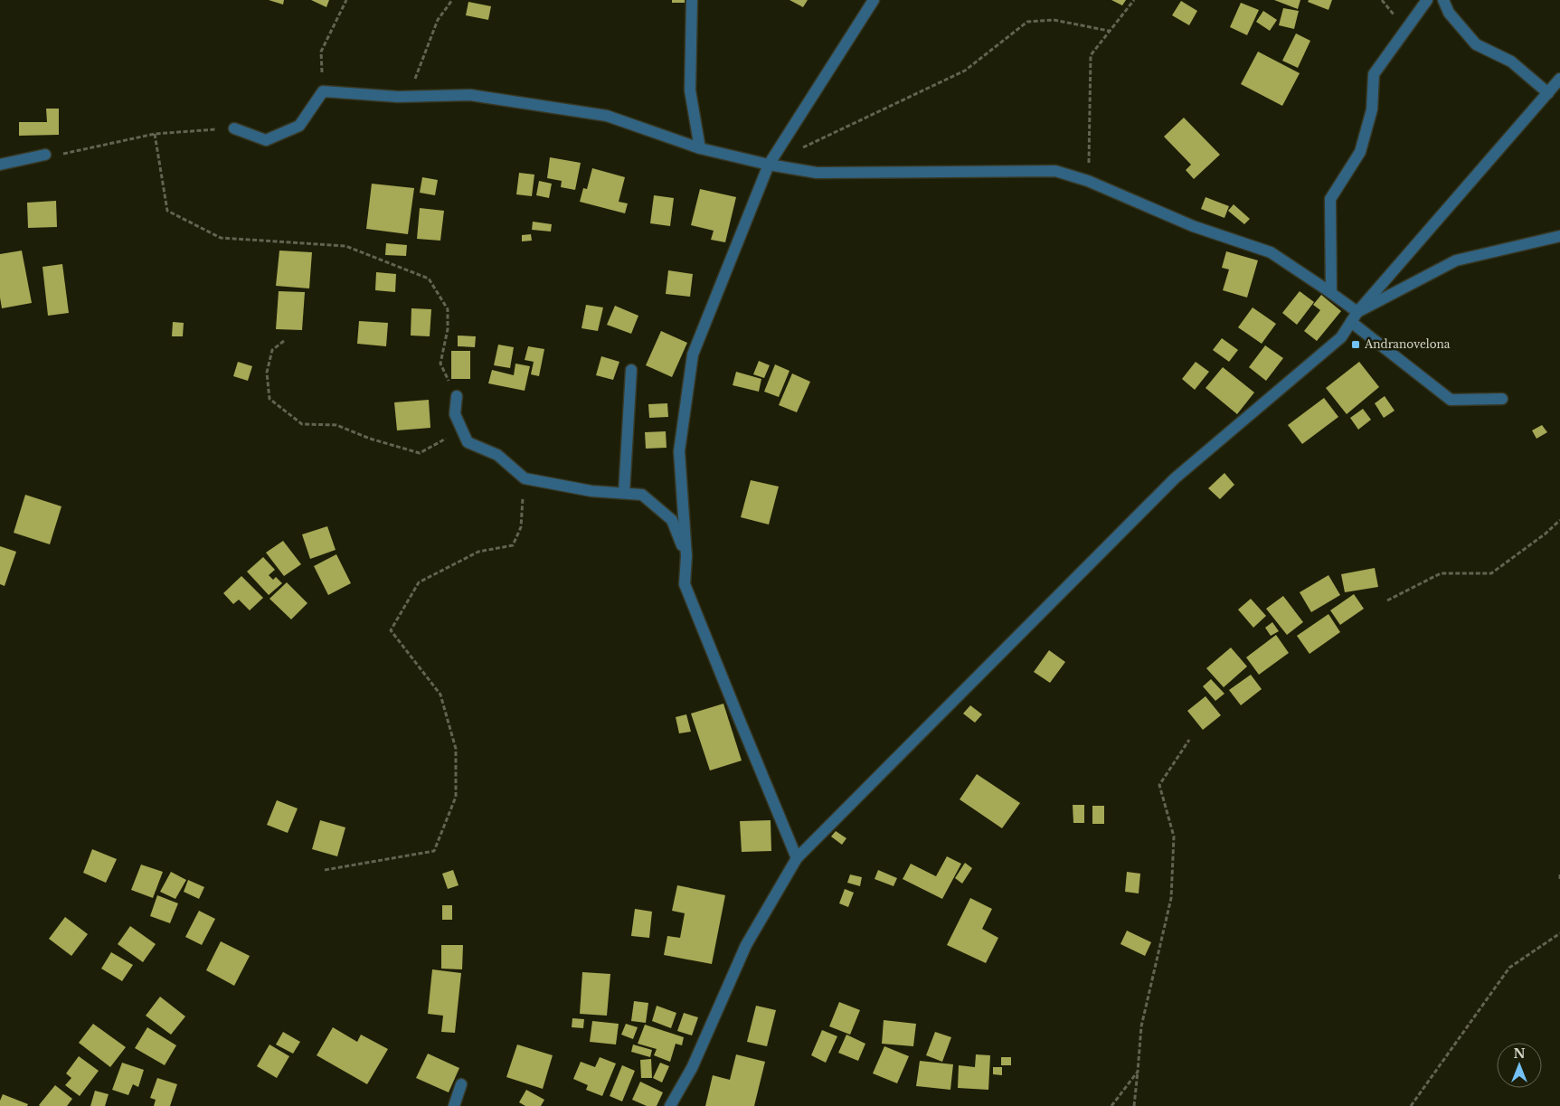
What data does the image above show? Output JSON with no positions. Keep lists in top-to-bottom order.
{
  "places": {
    "transit": ["Andranovelona"]
  },
  "north": "top"
}
